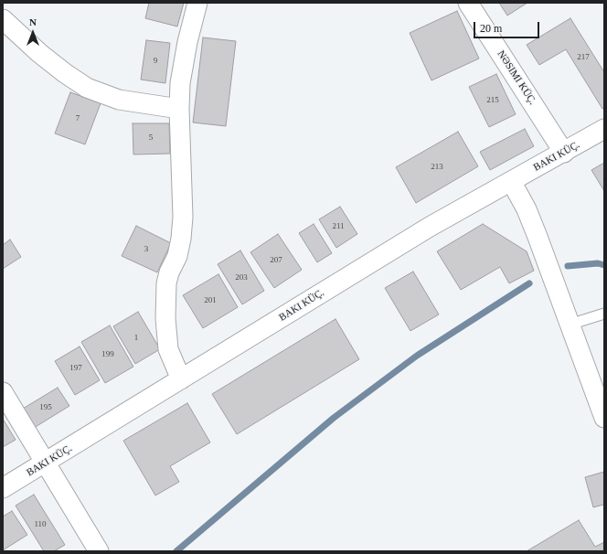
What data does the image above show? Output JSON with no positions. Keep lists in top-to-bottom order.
{
  "streets": {
    "street": ["NƏSIMI KÜÇ."]
  },
  "house_numbers": [
    "217",
    "9",
    "215",
    "7",
    "5",
    "213",
    "211",
    "3",
    "207",
    "203",
    "201",
    "1",
    "199",
    "197",
    "195",
    "110"
  ],
  "scale_bar": "20 m",
  "north": "top"
}
